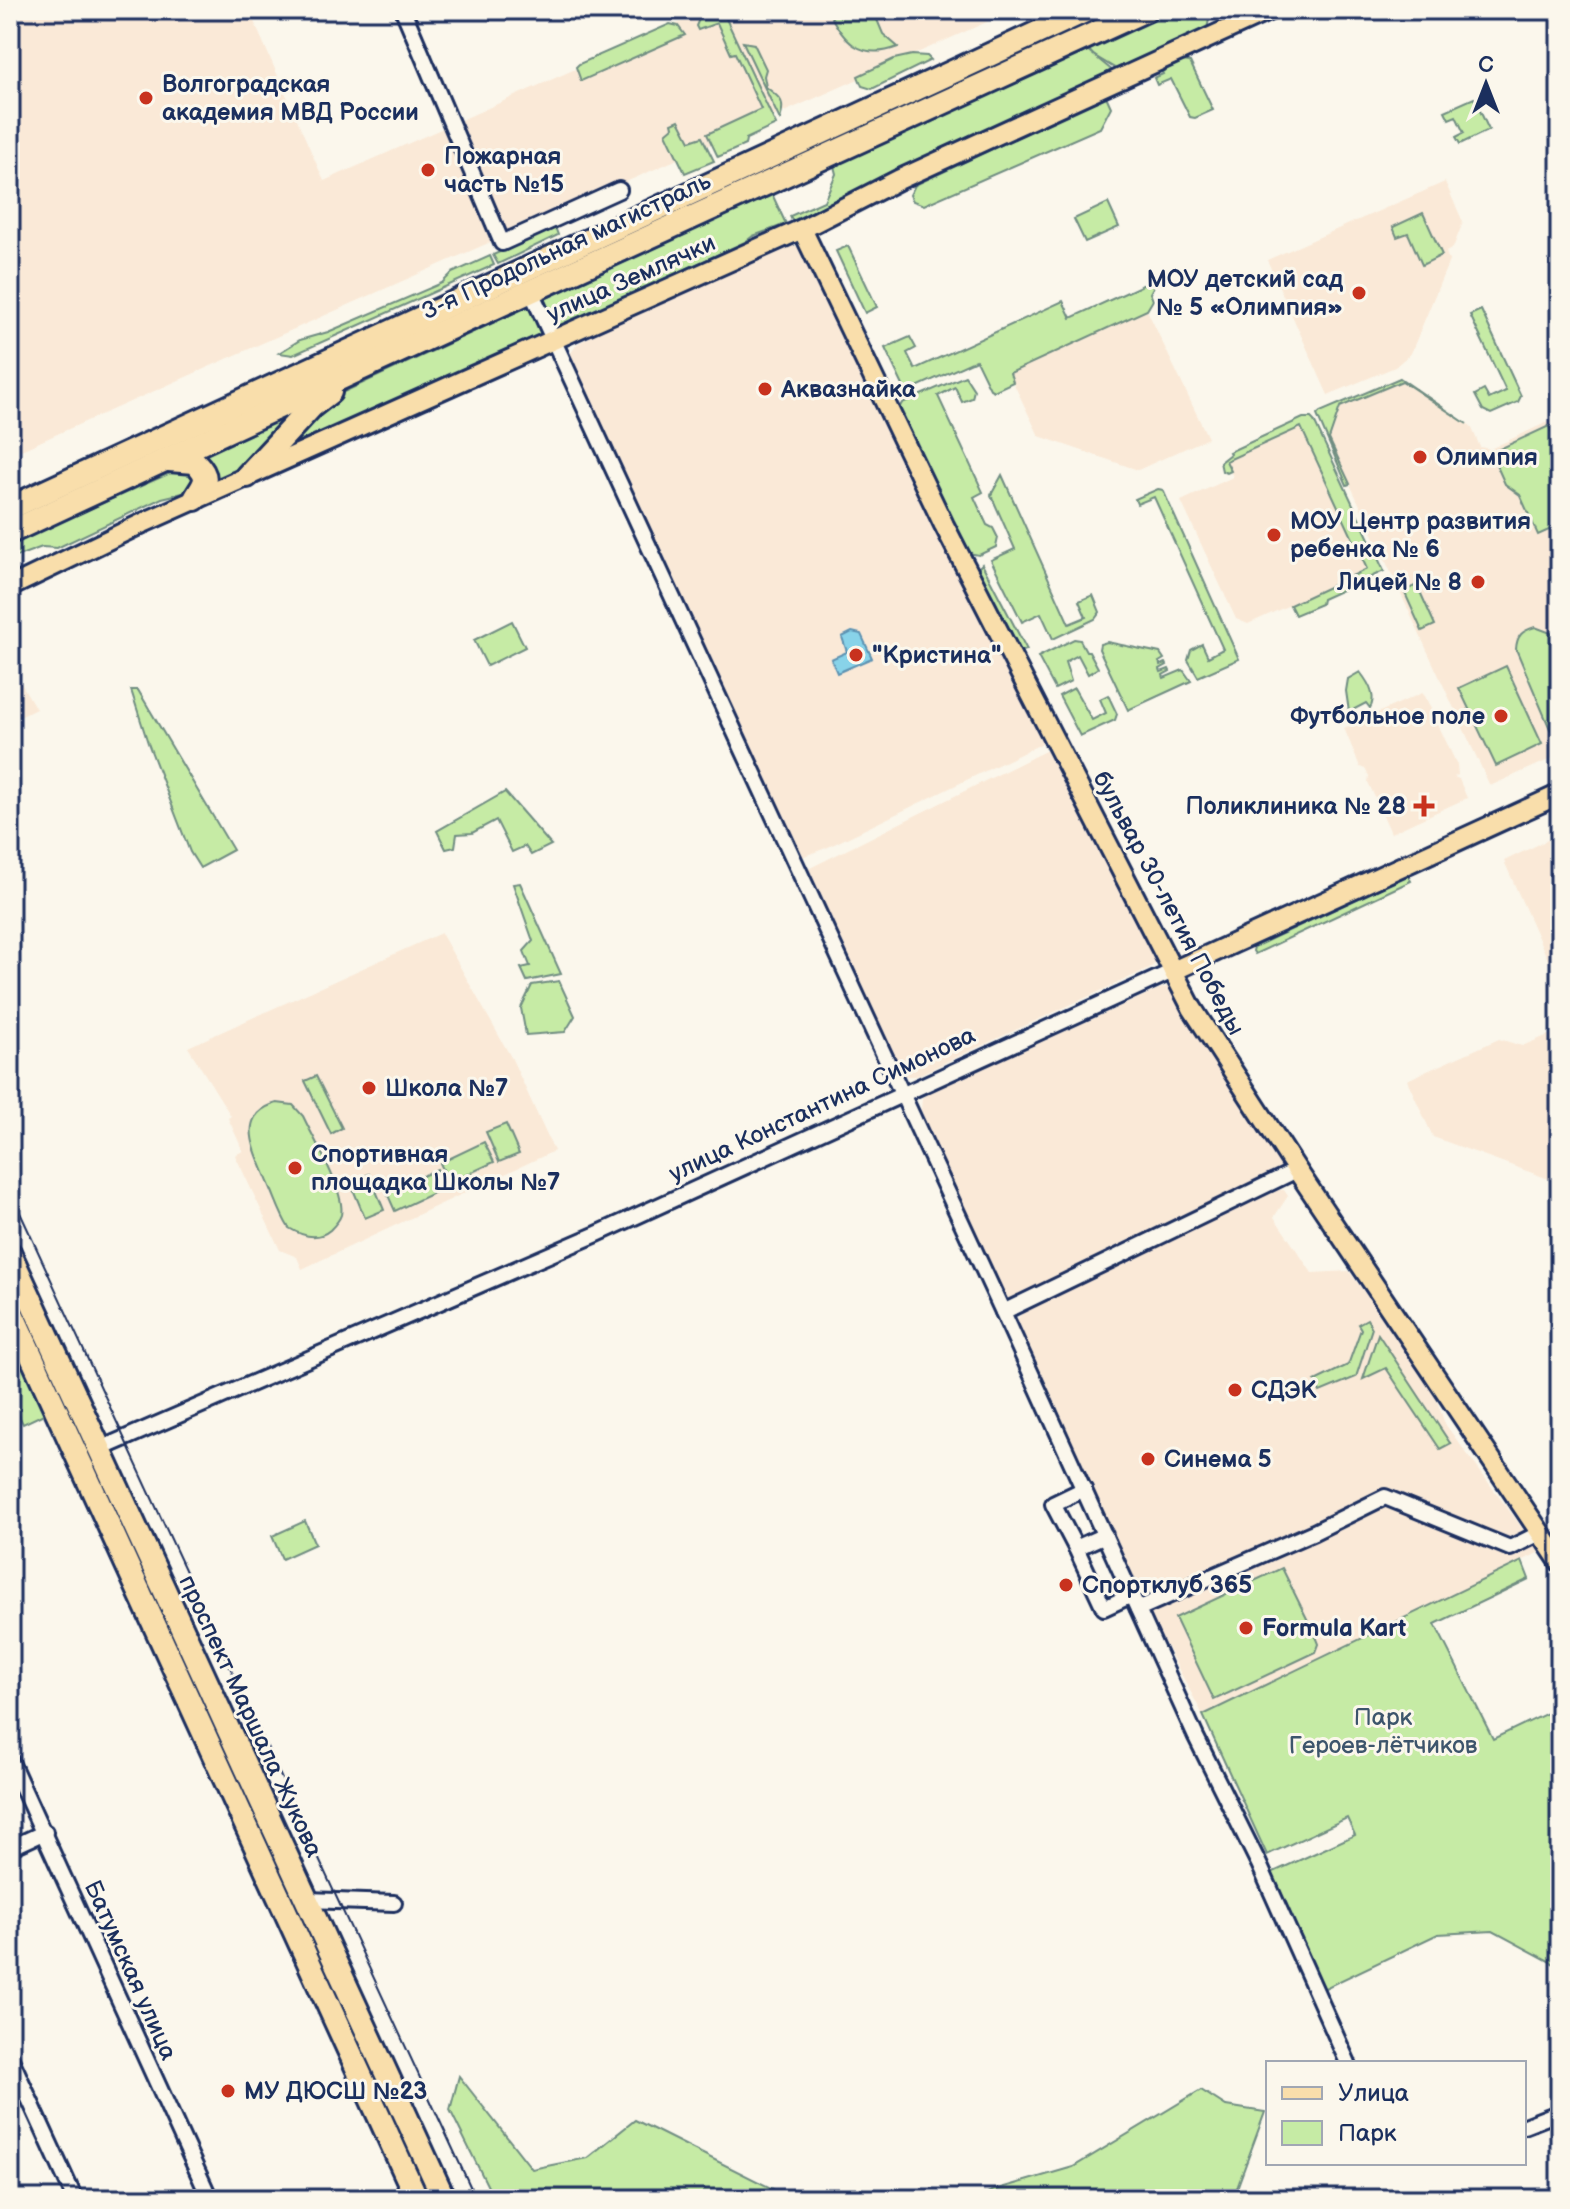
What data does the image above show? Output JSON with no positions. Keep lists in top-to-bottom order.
{
  "streets": {
    "highway": ["3-я Продольная магистраль", "проспект Маршала Жукова"],
    "main road": ["улица Землячки", "бульвар 30-летия Победы", "улица Константина Симонова"],
    "street": ["Батумская улица"]
  },
  "crossings": [
    ["улица Землячки", "бульвар 30-летия Победы"],
    ["бульвар 30-летия Победы", "улица Константина Симонова"],
    ["улица Константина Симонова", "проспект Маршала Жукова"]
  ],
  "parks": ["Парк Героев-лётчиков"],
  "places": {
    "other": [
      "Волгоградская академия МВД России",
      "Пожарная часть №15",
      "МОУ детский сад № 5 «Олимпия»",
      "Аквазнайка",
      "Олимпия",
      "МОУ Центр развития ребенка № 6",
      "Лицей № 8",
      "\"Кристина\"",
      "Футбольное поле",
      "Школа №7",
      "Спортивная площадка Школы №7",
      "СДЭК",
      "Синема 5",
      "Спортклуб 365",
      "Formula Kart",
      "МУ ДЮСШ №23"
    ],
    "health": ["Поликлиника № 28"]
  },
  "legend": ["Улица", "Парк"],
  "north": "top"
}
